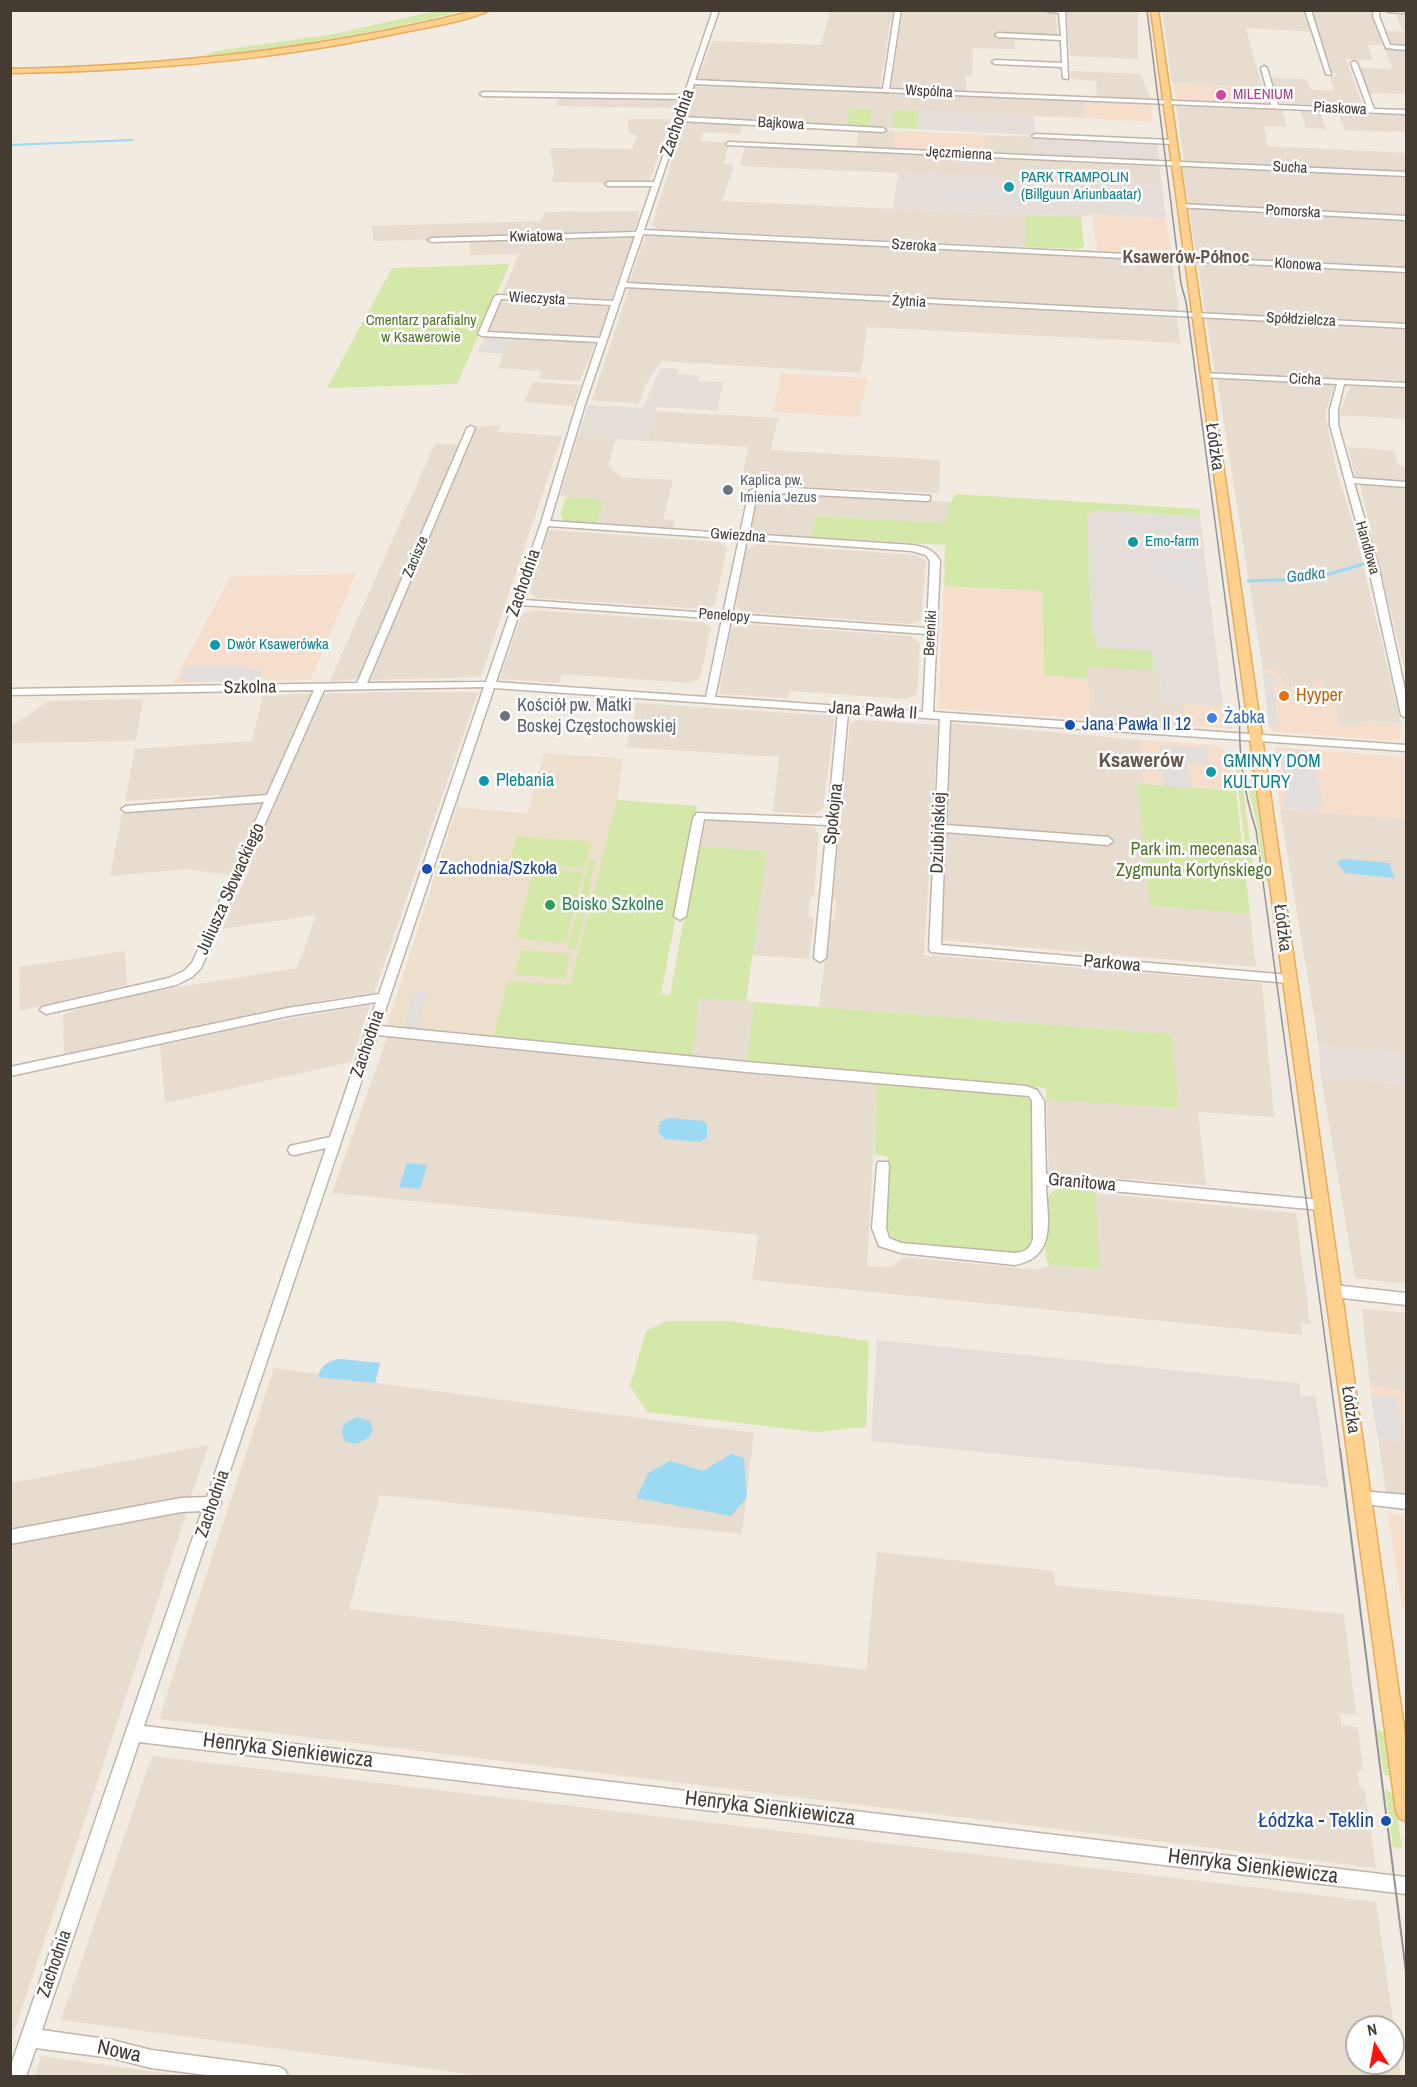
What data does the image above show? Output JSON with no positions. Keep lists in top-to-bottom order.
{
  "streets": {
    "main road": ["Łódzka"],
    "street": [
      "Wspólna",
      "Piaskowa",
      "Zachodnia",
      "Bajkowa",
      "Jęczmienna",
      "Sucha",
      "Pomorska",
      "Kwiatowa",
      "Szeroka",
      "Klonowa",
      "Wieczysta",
      "Żytnia",
      "Spółdzielcza",
      "Cicha",
      "Gwiezdna",
      "Handlowa",
      "Zacisze",
      "Penelopy",
      "Bereniki",
      "Szkolna",
      "Jana Pawła II",
      "Spokojna",
      "Dziubińskiej",
      "Juliusza Słowackiego",
      "Parkowa",
      "Granitowa",
      "Henryka Sienkiewicza",
      "Nowa"
    ]
  },
  "crossings": [
    ["Wspólna", "Piaskowa"],
    ["Wspólna", "Zachodnia"],
    ["Wspólna", "Łódzka"],
    ["Piaskowa", "Łódzka"],
    ["Zachodnia", "Bajkowa"],
    ["Zachodnia", "Kwiatowa"],
    ["Zachodnia", "Szeroka"],
    ["Zachodnia", "Wieczysta"],
    ["Zachodnia", "Żytnia"],
    ["Zachodnia", "Gwiezdna"],
    ["Zachodnia", "Penelopy"],
    ["Zachodnia", "Szkolna"],
    ["Zachodnia", "Jana Pawła II"],
    ["Zachodnia", "Henryka Sienkiewicza"],
    ["Zachodnia", "Nowa"],
    ["Jęczmienna", "Sucha"],
    ["Jęczmienna", "Łódzka"],
    ["Sucha", "Łódzka"],
    ["Pomorska", "Łódzka"],
    ["Kwiatowa", "Szeroka"],
    ["Szeroka", "Klonowa"],
    ["Szeroka", "Łódzka"],
    ["Klonowa", "Łódzka"],
    ["Żytnia", "Spółdzielcza"],
    ["Żytnia", "Łódzka"],
    ["Spółdzielcza", "Łódzka"],
    ["Cicha", "Łódzka"],
    ["Cicha", "Handlowa"],
    ["Łódzka", "Jana Pawła II"],
    ["Łódzka", "Parkowa"],
    ["Łódzka", "Granitowa"],
    ["Gwiezdna", "Bereniki"],
    ["Zacisze", "Szkolna"],
    ["Penelopy", "Bereniki"],
    ["Bereniki", "Jana Pawła II"],
    ["Szkolna", "Jana Pawła II"],
    ["Szkolna", "Juliusza Słowackiego"],
    ["Jana Pawła II", "Spokojna"],
    ["Jana Pawła II", "Dziubińskiej"],
    ["Dziubińskiej", "Parkowa"]
  ],
  "districts": ["Ksawerów-Północ", "Ksawerów"],
  "water": ["Gadka"],
  "parks": ["Cmentarz parafialny w Ksawerowie", "Park im. mecenasa Zygmunta Kortyńskiego"],
  "places": [
    "MILENIUM",
    "PARK TRAMPOLIN (Billguun Ariunbaatar)",
    "Kaplica pw. Imienia Jezus",
    "Emo-farm",
    "Dwór Ksawerówka",
    "Hyyper",
    "Kościół pw. Matki Boskej Częstochowskiej",
    "Żabka",
    "Jana Pawła II 12",
    "GMINNY DOM KULTURY",
    "Plebania",
    "Zachodnia/Szkoła",
    "Boisko Szkolne",
    "Łódzka - Teklin"
  ],
  "north": "top"
}
